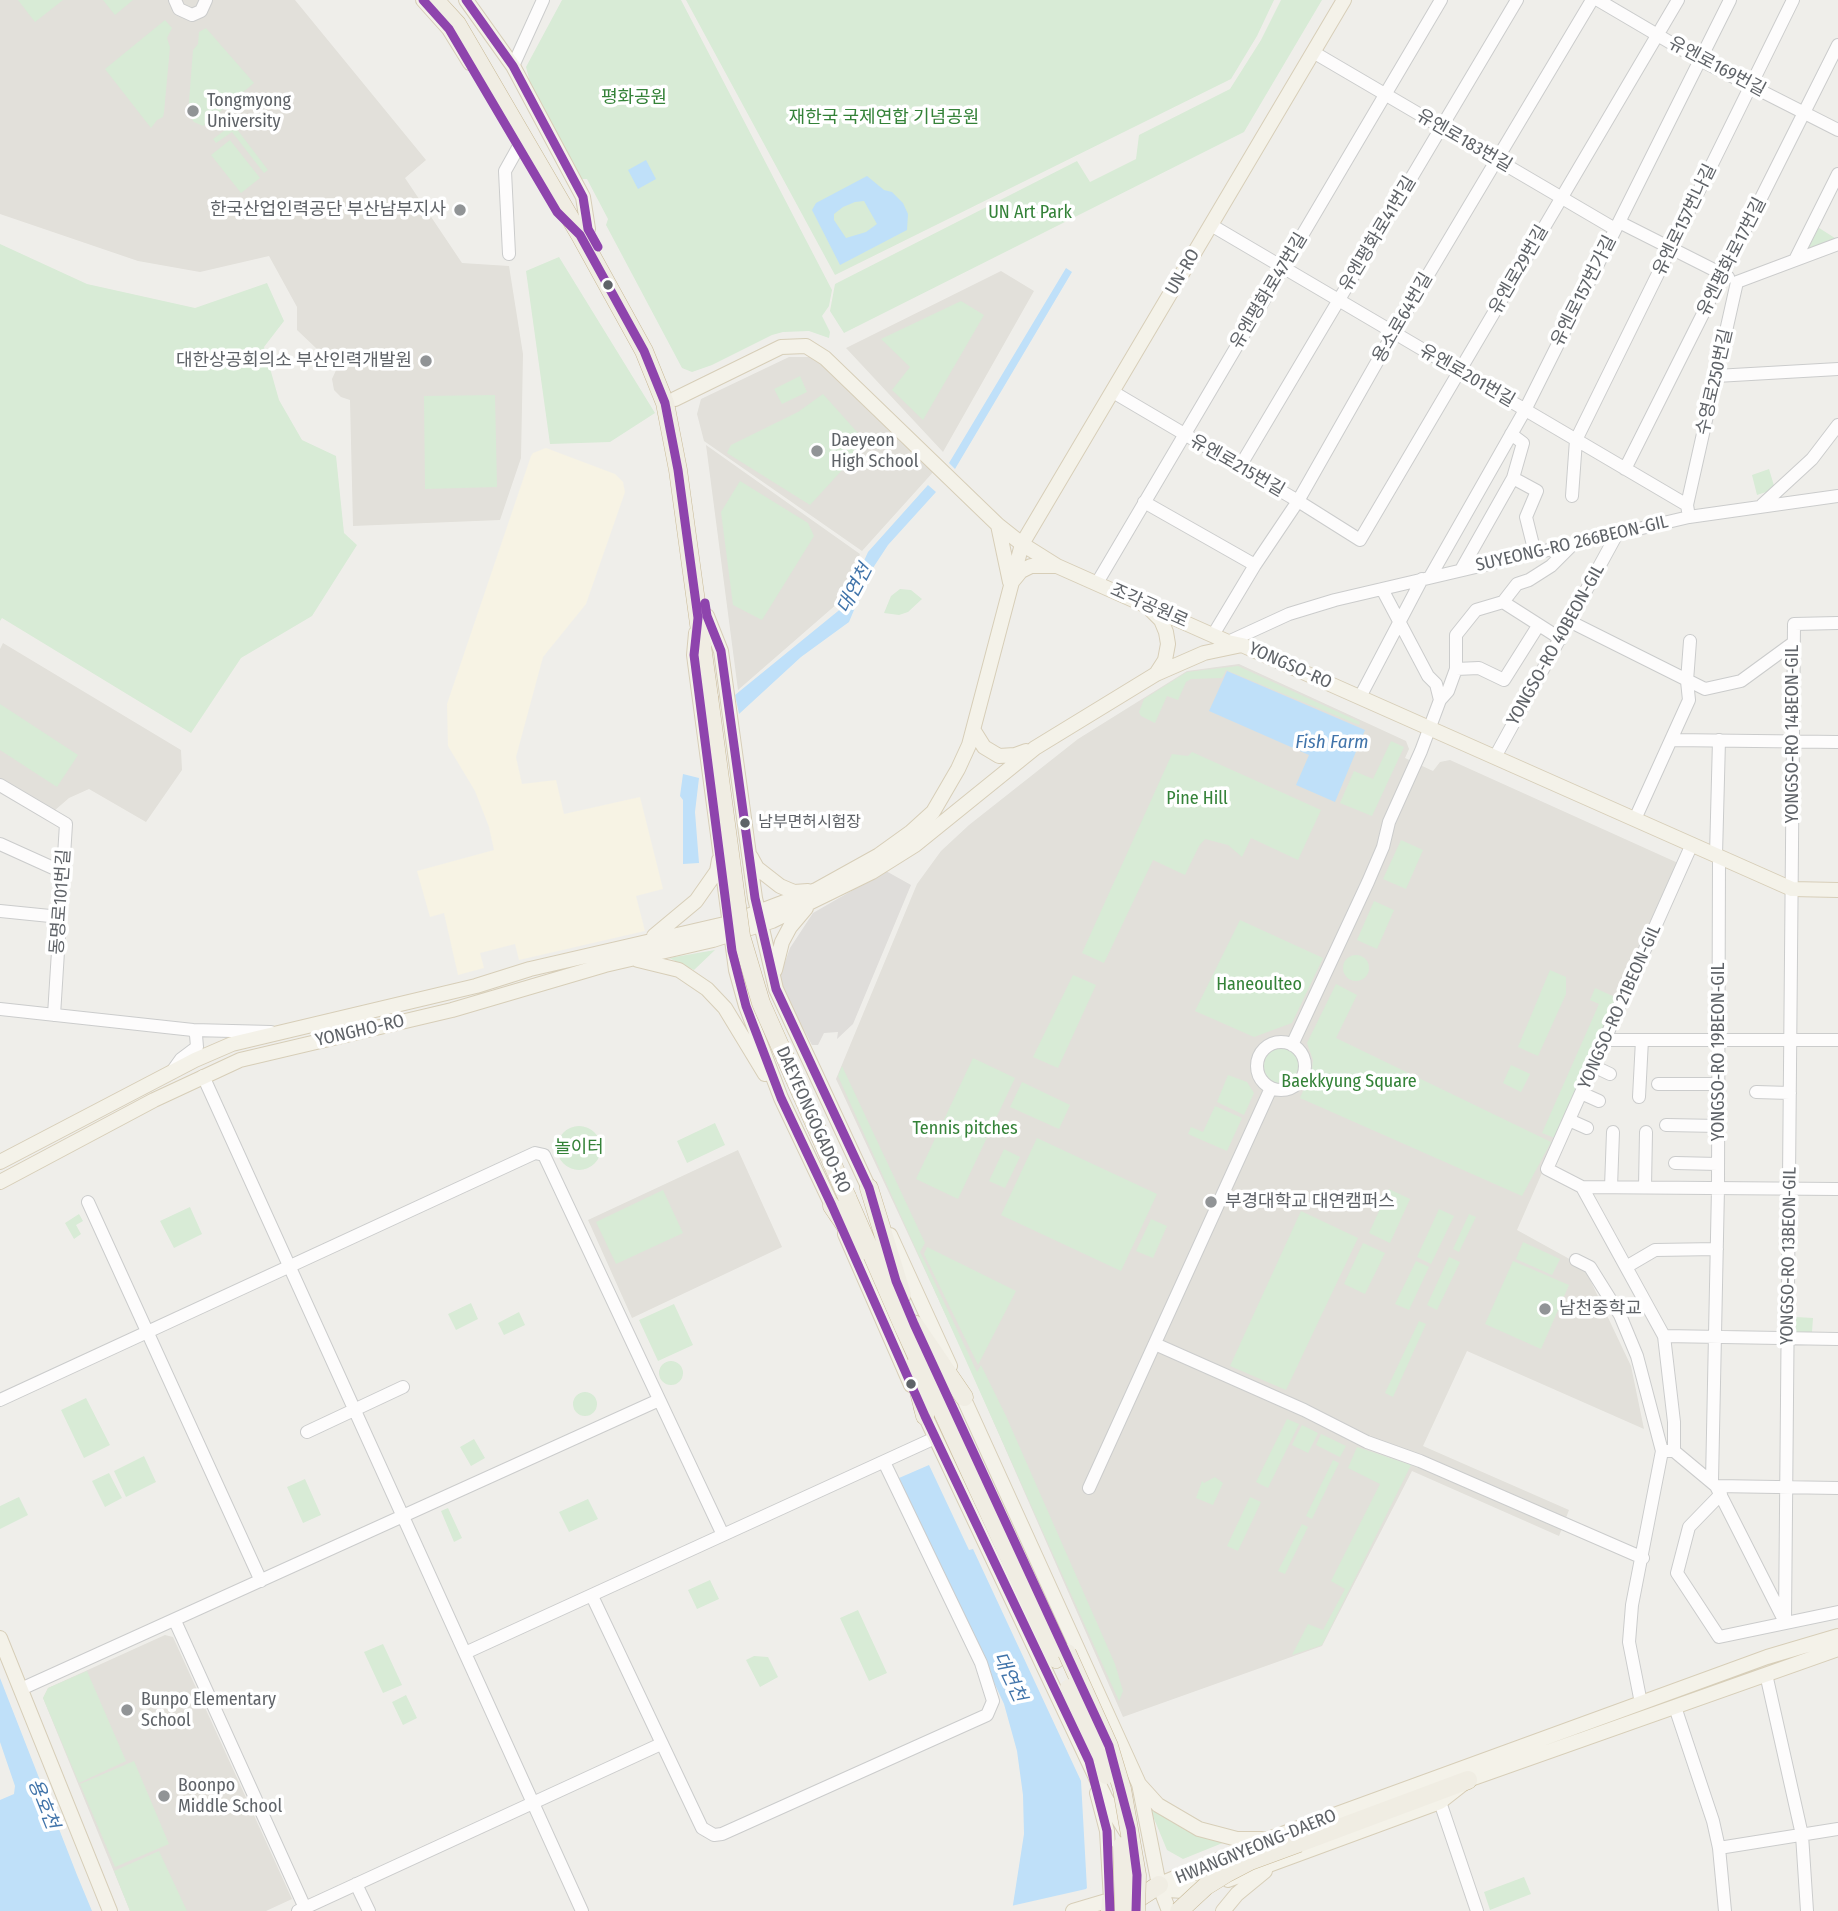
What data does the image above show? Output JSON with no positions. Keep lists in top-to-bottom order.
{
  "streets": {
    "highway": ["DAEYEONGOGADO-RO"],
    "main road": [
      "UN-RO",
      "조각공원로",
      "YONGSO-RO",
      "YONGHO-RO",
      "HWANGNYEONG-DAERO"
    ],
    "street": [
      "유엔로169번길",
      "유엔로183번길",
      "유엔로157번나길",
      "유엔평화로41번길",
      "유엔평화로17번길",
      "유엔로29번길",
      "유엔평화로47번길",
      "유엔로157번가길",
      "용소로64번길",
      "유엔로201번길",
      "수영로250번길",
      "유엔로215번길",
      "SUYEONG-RO 266BEON-GIL",
      "YONGSO-RO 40BEON-GIL",
      "YONGSO-RO 14BEON-GIL",
      "동명로101번길",
      "YONGSO-RO 21BEON-GIL",
      "YONGSO-RO 19BEON-GIL",
      "YONGSO-RO 13BEON-GIL"
    ]
  },
  "crossings": [
    ["유엔로169번길", "유엔로157번나길"],
    ["유엔로169번길", "유엔평화로17번길"],
    ["유엔로169번길", "유엔로29번길"],
    ["유엔로169번길", "유엔로157번가길"],
    ["유엔로183번길", "유엔로157번나길"],
    ["유엔로183번길", "유엔평화로41번길"],
    ["유엔로183번길", "유엔평화로17번길"],
    ["유엔로183번길", "유엔로29번길"],
    ["유엔로183번길", "UN-RO"],
    ["유엔로183번길", "유엔평화로47번길"],
    ["유엔로183번길", "유엔로157번가길"],
    ["유엔로183번길", "용소로64번길"],
    ["유엔로183번길", "수영로250번길"],
    ["유엔로157번나길", "유엔로201번길"],
    ["유엔평화로41번길", "유엔로201번길"],
    ["유엔평화로41번길", "유엔로215번길"],
    ["유엔평화로17번길", "유엔로201번길"],
    ["유엔로29번길", "유엔로201번길"],
    ["유엔로29번길", "유엔로215번길"],
    ["UN-RO", "유엔로201번길"],
    ["UN-RO", "유엔로215번길"],
    ["UN-RO", "조각공원로"],
    ["유엔평화로47번길", "유엔로201번길"],
    ["유엔평화로47번길", "유엔로215번길"],
    ["유엔평화로47번길", "조각공원로"],
    ["유엔로157번가길", "유엔로201번길"],
    ["유엔로157번가길", "SUYEONG-RO 266BEON-GIL"],
    ["유엔로157번가길", "YONGSO-RO"],
    ["용소로64번길", "유엔로201번길"],
    ["용소로64번길", "유엔로215번길"],
    ["용소로64번길", "조각공원로"],
    ["유엔로201번길", "수영로250번길"],
    ["유엔로201번길", "SUYEONG-RO 266BEON-GIL"],
    ["수영로250번길", "SUYEONG-RO 266BEON-GIL"],
    ["SUYEONG-RO 266BEON-GIL", "조각공원로"],
    ["SUYEONG-RO 266BEON-GIL", "YONGSO-RO 40BEON-GIL"],
    ["SUYEONG-RO 266BEON-GIL", "YONGSO-RO"],
    ["조각공원로", "YONGSO-RO"],
    ["YONGSO-RO 40BEON-GIL", "YONGSO-RO"],
    ["YONGSO-RO", "YONGSO-RO 14BEON-GIL"],
    ["YONGSO-RO", "YONGSO-RO 21BEON-GIL"],
    ["YONGSO-RO", "YONGHO-RO"],
    ["YONGSO-RO", "YONGSO-RO 19BEON-GIL"],
    ["YONGSO-RO", "YONGSO-RO 13BEON-GIL"],
    ["YONGSO-RO 14BEON-GIL", "YONGSO-RO 13BEON-GIL"]
  ],
  "water": ["대연천", "Fish Farm", "용호천"],
  "parks": [
    "평화공원",
    "재한국 국제연합 기념공원",
    "UN Art Park",
    "Pine Hill",
    "Haneoulteo",
    "Baekkyung Square",
    "Tennis pitches",
    "놀이터"
  ],
  "places": [
    "Tongmyong University",
    "한국산업인력공단 부산남부지사",
    "대한상공회의소 부산인력개발원",
    "Daeyeon High School",
    "남부면허시험장",
    "부경대학교 대연캠퍼스",
    "남천중학교",
    "Bunpo Elementary School",
    "Boonpo Middle School"
  ]
}
